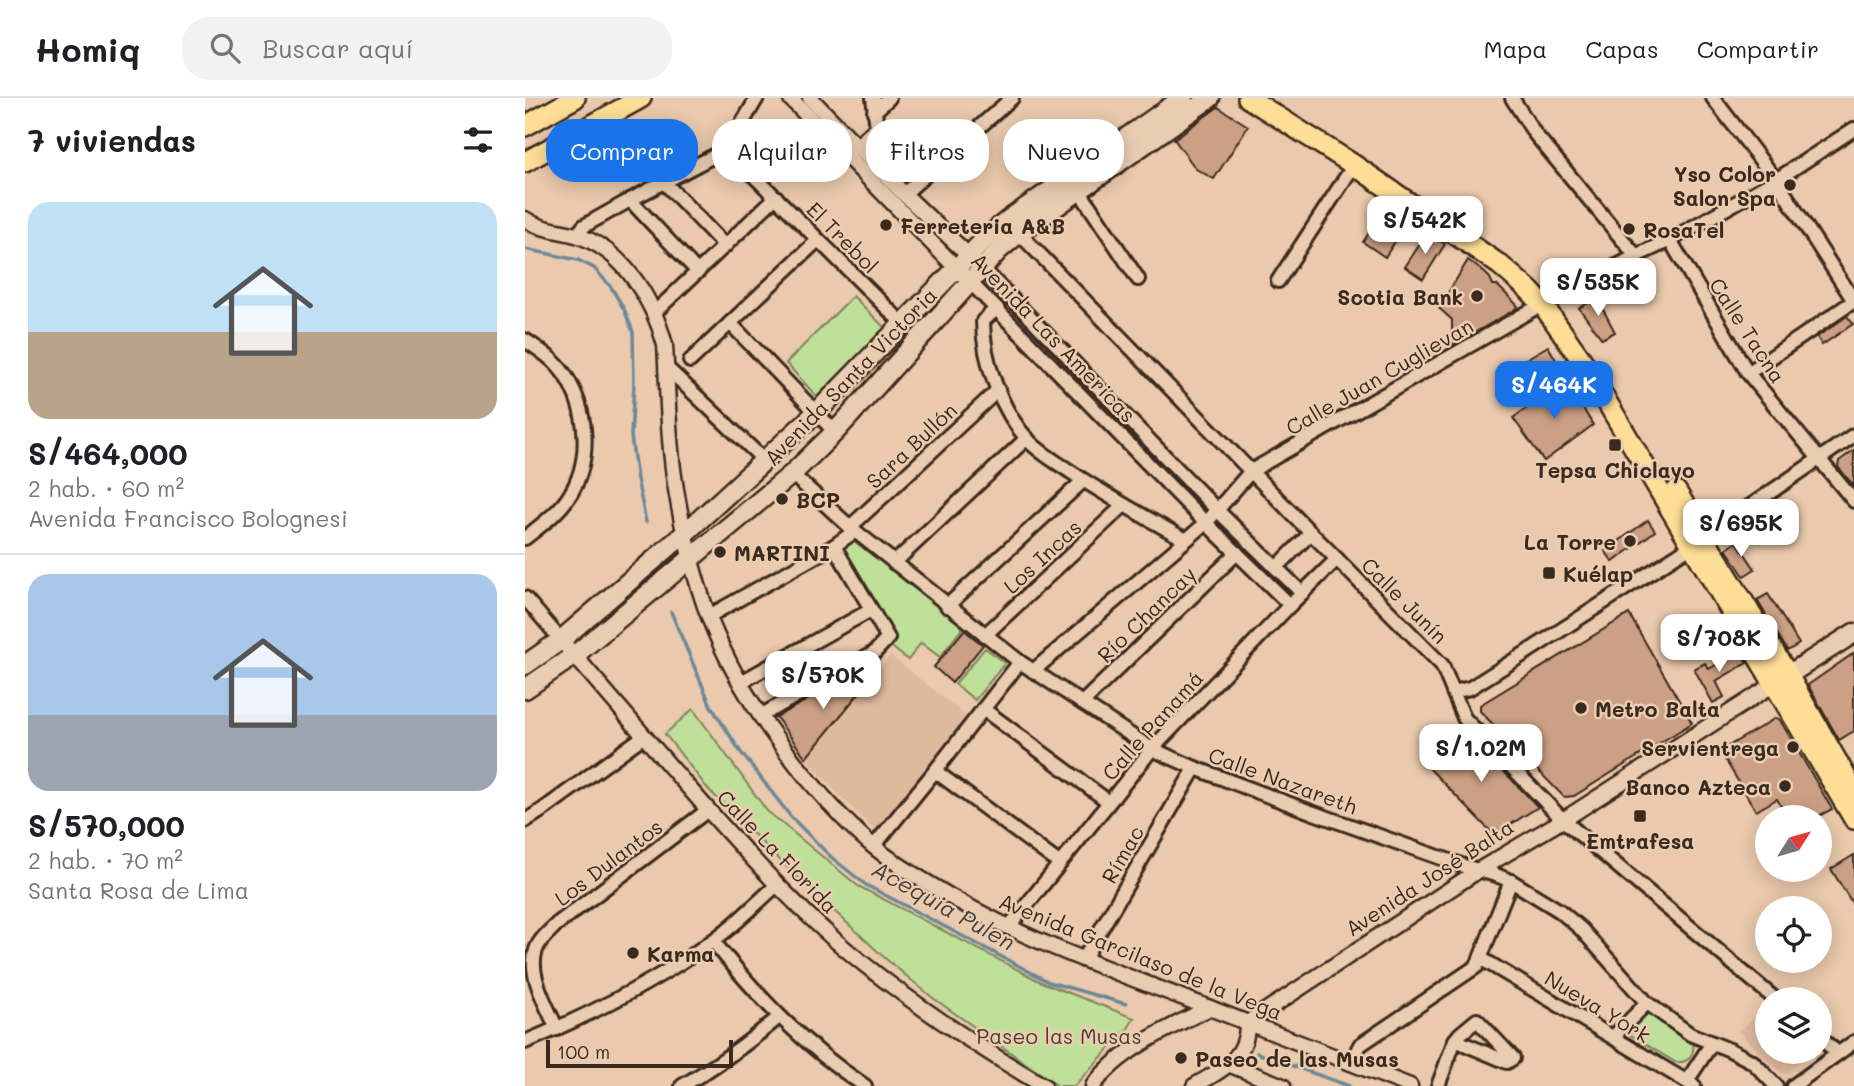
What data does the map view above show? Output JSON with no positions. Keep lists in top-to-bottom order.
{
  "streets": {
    "main road": ["Avenida Santa Victoria", "Avenida José Balta"],
    "street": [
      "El Trebol",
      "Calle Tacna",
      "Avenida Las Americas",
      "Calle Juan Cuglievan",
      "Sara Bullón",
      "Los Incas",
      "Calle Junín",
      "Río Chancay",
      "Calle Panamá",
      "Calle Nazareth",
      "Calle La Florida",
      "Rímac",
      "Los Dulantos",
      "Avenida Garcilaso de la Vega",
      "Nueva York"
    ]
  },
  "crossings": [
    ["El Trebol", "Avenida Santa Victoria"],
    ["Calle Tacna", "Calle Juan Cuglievan"],
    ["Avenida Las Americas", "Avenida Santa Victoria"],
    ["Avenida Las Americas", "Río Chancay"],
    ["Avenida Las Americas", "Calle Panamá"],
    ["Avenida Santa Victoria", "Calle Junín"],
    ["Avenida Santa Victoria", "Calle Nazareth"],
    ["Avenida Santa Victoria", "Calle La Florida"],
    ["Avenida Santa Victoria", "Avenida Garcilaso de la Vega"],
    ["Calle Juan Cuglievan", "Calle Junín"],
    ["Sara Bullón", "Calle Nazareth"],
    ["Sara Bullón", "Avenida Garcilaso de la Vega"],
    ["Los Incas", "Calle Nazareth"],
    ["Calle Junín", "Calle Panamá"],
    ["Calle Junín", "Avenida José Balta"],
    ["Río Chancay", "Calle Nazareth"],
    ["Calle Panamá", "Calle Nazareth"],
    ["Calle Panamá", "Avenida Garcilaso de la Vega"],
    ["Calle Nazareth", "Rímac"],
    ["Calle Nazareth", "Avenida José Balta"],
    ["Calle La Florida", "Los Dulantos"],
    ["Rímac", "Avenida Garcilaso de la Vega"],
    ["Avenida José Balta", "Avenida Garcilaso de la Vega"]
  ],
  "water": ["Acequia Pulen"],
  "parks": ["Paseo las Musas"],
  "places": {
    "other": [
      "Yso Color Salon Spa",
      "Ferreteria A&B",
      "RosaTel",
      "Scotia Bank",
      "BCP",
      "La Torre",
      "MARTINI",
      "Metro Balta",
      "Servientrega",
      "Banco Azteca",
      "Karma",
      "Paseo de las Musas"
    ],
    "transit": ["Tepsa Chiclayo", "Kuélap", "Emtrafesa"]
  },
  "scale_bar": "100 m",
  "north": "top right",
  "page": {
    "header": "Homiq",
    "search": "Buscar aquí",
    "nav": ["Mapa", "Capas", "Compartir"],
    "heading": "7 viviendas",
    "chip": [
      "Comprar",
      "Alquilar",
      "Filtros",
      "Nuevo"
    ],
    "list": [
      {
        "name": "S/464,000",
        "note": "2 hab. · 60 m² · Avenida Francisco Bolognesi"
      },
      {
        "name": "S/570,000",
        "note": "2 hab. · 70 m² · Santa Rosa de Lima"
      }
    ],
    "price": [
      "S/542K",
      "S/535K",
      "S/464K",
      "S/695K",
      "S/708K",
      "S/570K",
      "S/1.02M"
    ],
    "scale": "100 m"
  }
}
